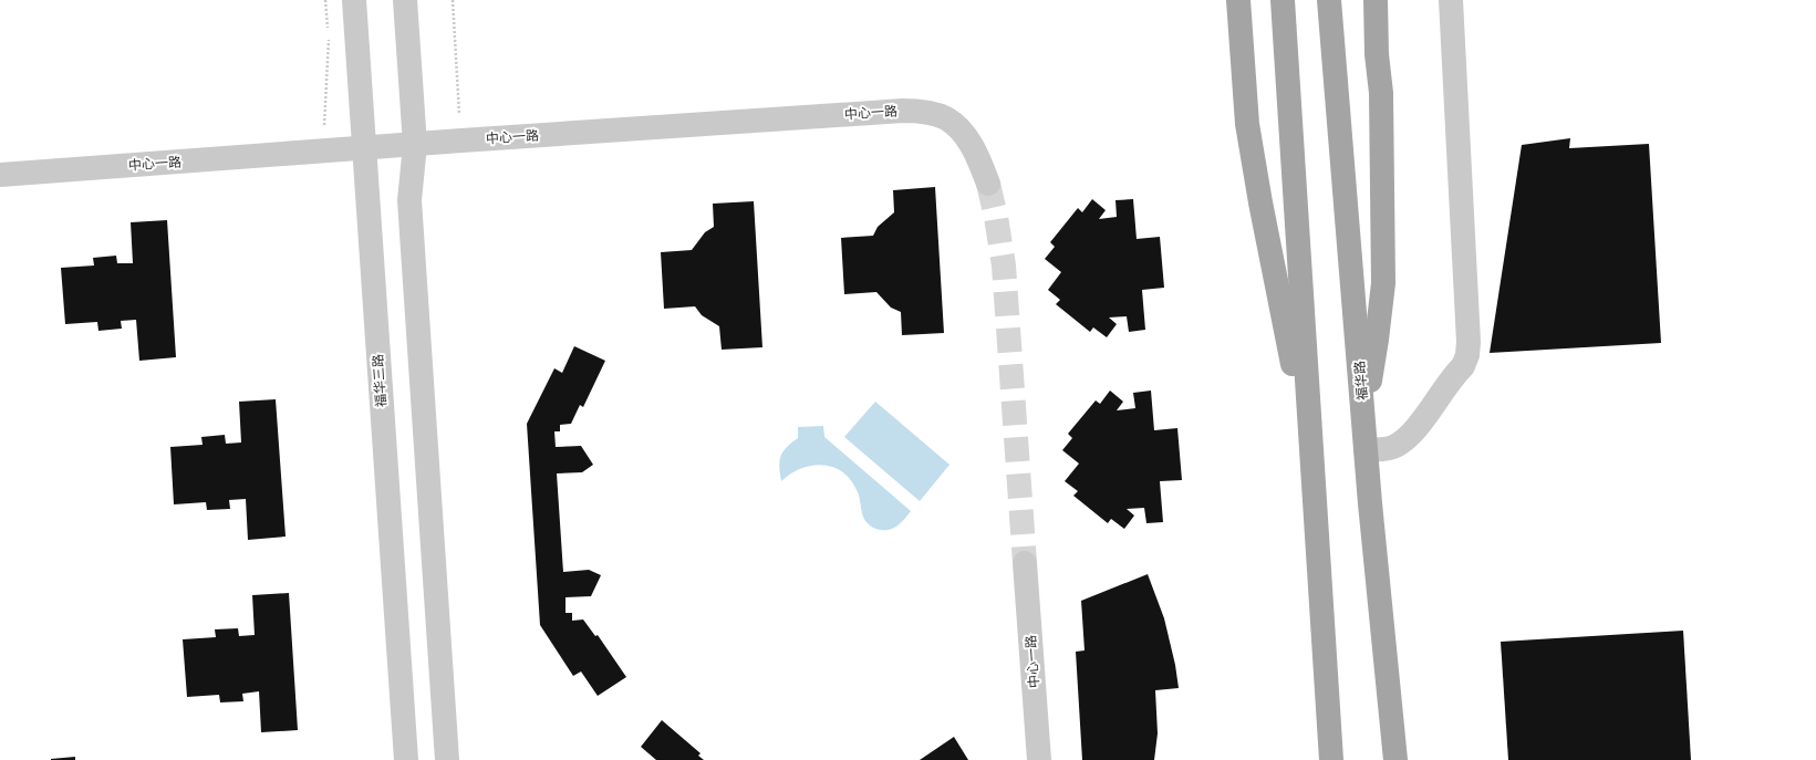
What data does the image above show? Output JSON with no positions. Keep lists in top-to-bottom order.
{
  "streets": {
    "main road": ["福华路"],
    "street": ["中心一路", "福华三路"]
  },
  "crossings": [
    ["中心一路", "福华三路"]
  ]
}
